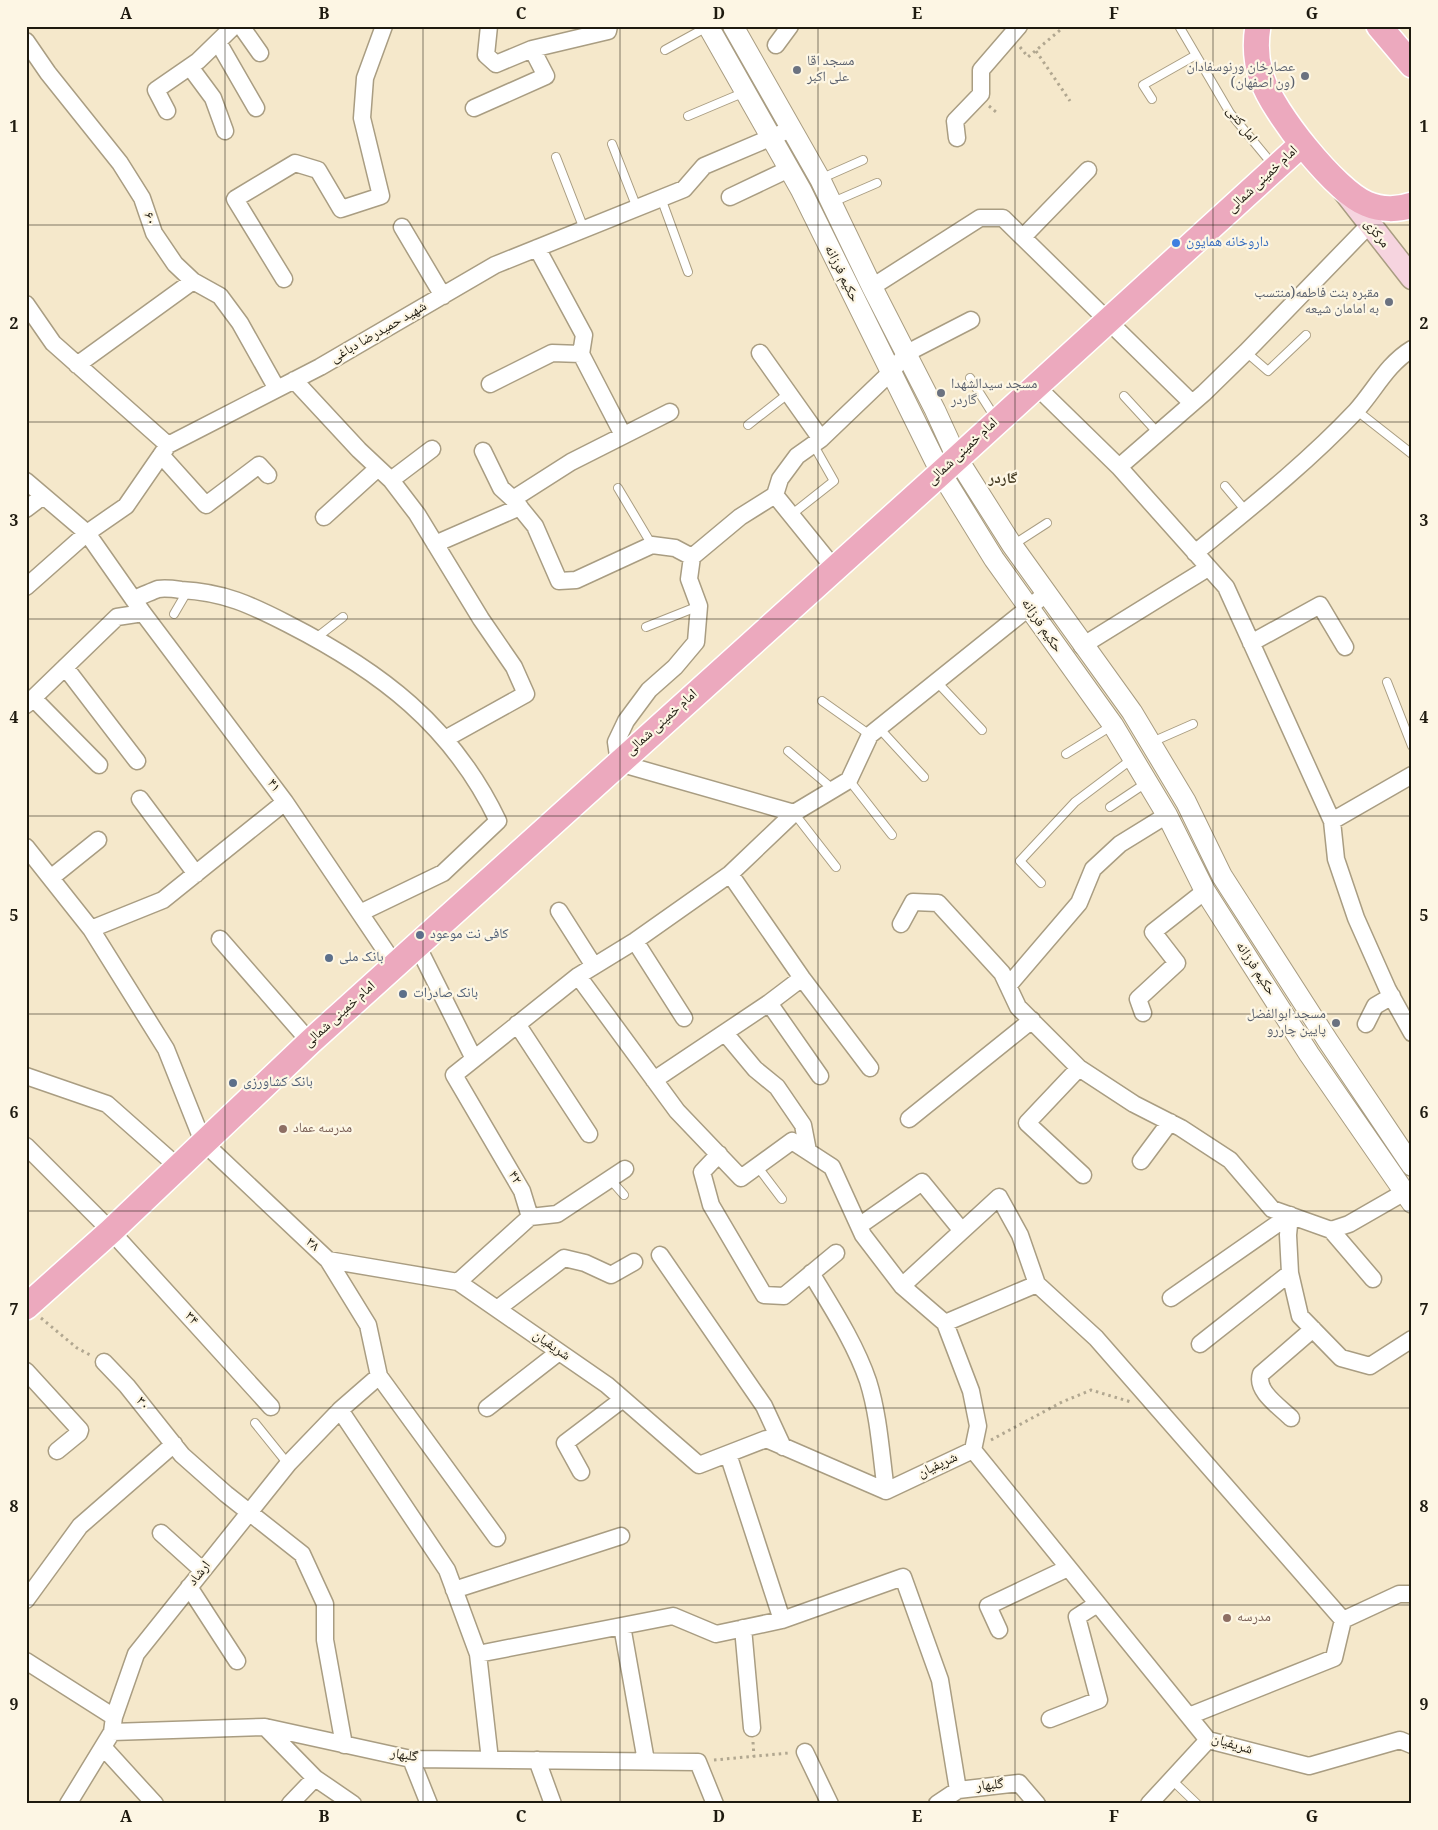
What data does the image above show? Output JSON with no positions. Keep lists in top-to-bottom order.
{
  "streets": {
    "main road": ["امام خمینی شمالی", "مرکزی"],
    "street": [
      "۶۰",
      "حکیم فرزانه",
      "شهید حمیدرضا دباغی",
      "۴۱",
      "۴۲",
      "۳۸",
      "۳۴",
      "شریفیان",
      "۳۰",
      "ارشاد",
      "گلبهار"
    ],
    "lane": ["امل کتی"]
  },
  "crossings": [
    ["امل کتی", "امام خمینی شمالی"],
    ["امام خمینی شمالی", "حکیم فرزانه"],
    ["امام خمینی شمالی", "۴۱"],
    ["امام خمینی شمالی", "۳۸"],
    ["امام خمینی شمالی", "۳۴"],
    ["۶۰", "شهید حمیدرضا دباغی"],
    ["حکیم فرزانه", "شهید حمیدرضا دباغی"],
    ["۳۸", "ارشاد"],
    ["۳۰", "ارشاد"],
    ["۳۰", "گلبهار"],
    ["ارشاد", "گلبهار"]
  ],
  "districts": ["گاردر"],
  "places": [
    "مسجد اقا علی اکبر",
    "عصارخان ورنوسفادان (ون اصفهان)",
    "داروخانه همایون",
    "مقبره بنت فاطمه(منتسب به امامان شیعه",
    "مسجد سیدالشهدا گاردر",
    "کافی نت موعود",
    "بانک ملی",
    "بانک صادرات",
    "مسجد ابوالفضل پایین چاررو",
    "بانک کشاورزی",
    "مدرسه عماد",
    "مدرسه"
  ],
  "grid": {
    "columns": [
      "A",
      "B",
      "C",
      "D",
      "E",
      "F",
      "G"
    ],
    "rows": [
      "1",
      "2",
      "3",
      "4",
      "5",
      "6",
      "7",
      "8",
      "9"
    ]
  }
}
